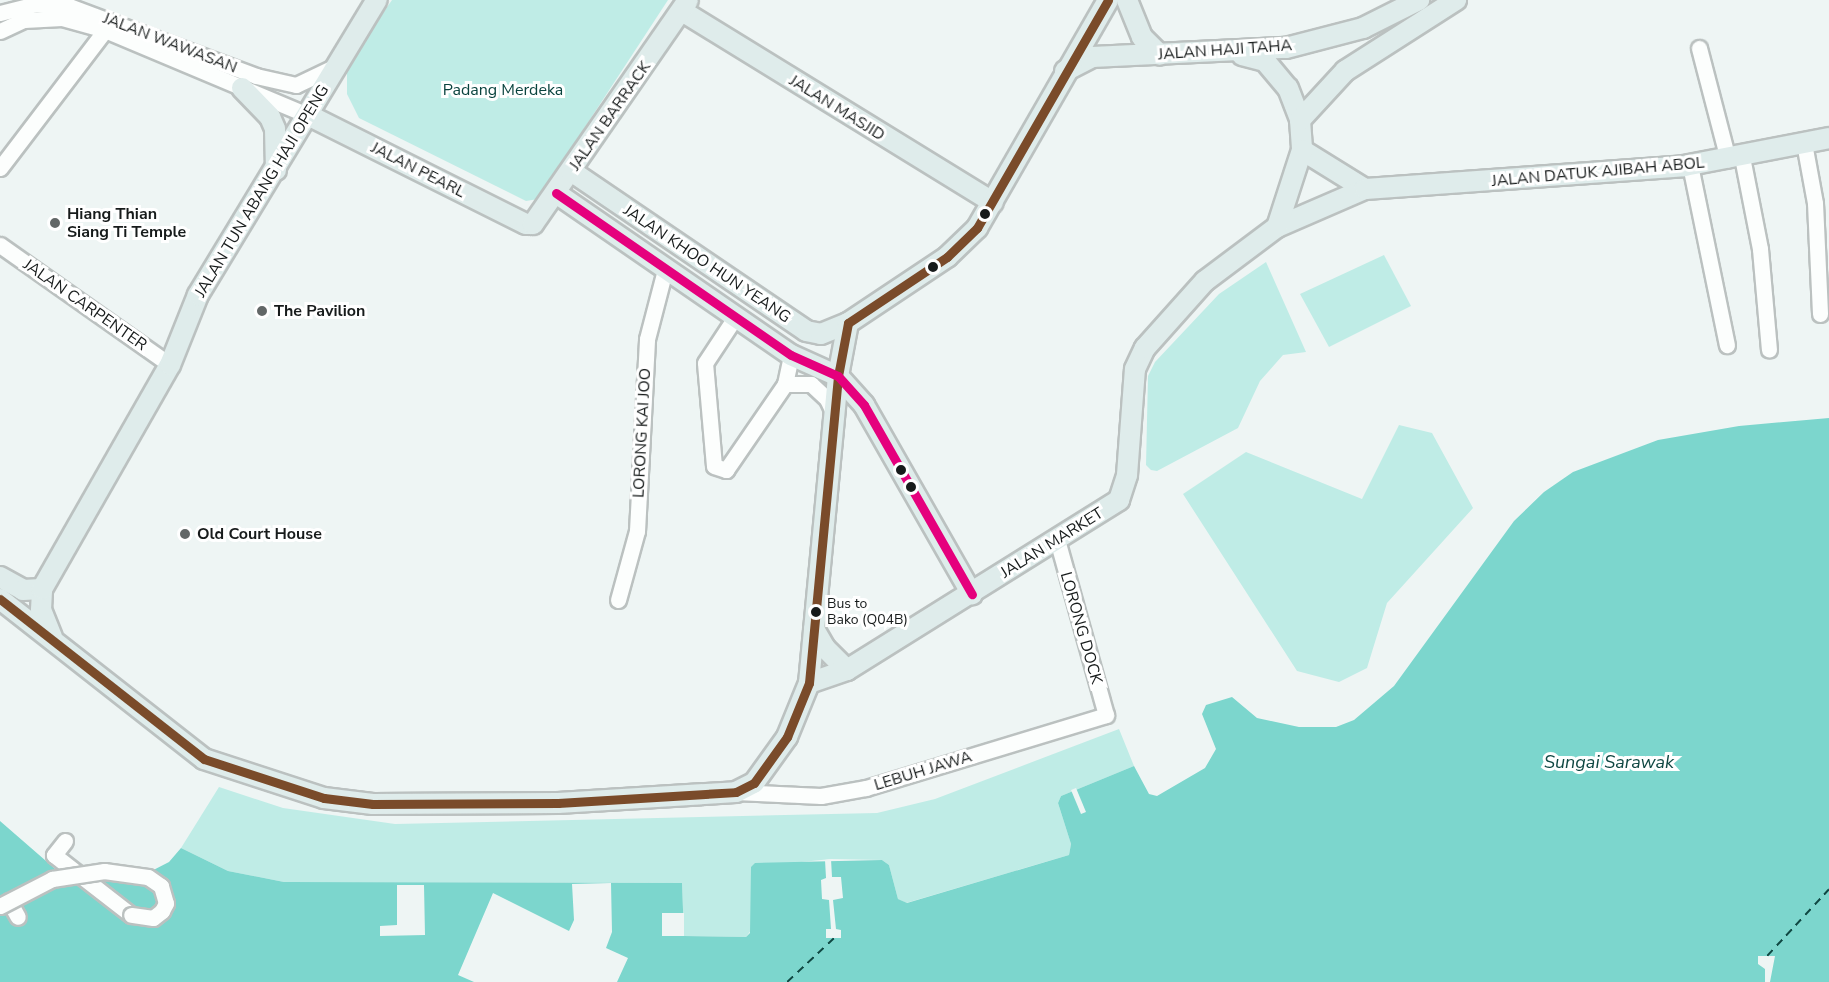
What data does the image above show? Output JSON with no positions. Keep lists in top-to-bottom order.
{
  "streets": {
    "main road": [
      "JALAN HAJI TAHA",
      "JALAN MASJID",
      "JALAN BARRACK",
      "JALAN PEARL",
      "JALAN DATUK AJIBAH ABOL",
      "JALAN TUN ABANG HAJI OPENG",
      "JALAN KHOO HUN YEANG",
      "JALAN MARKET"
    ],
    "street": [
      "JALAN WAWASAN",
      "JALAN CARPENTER",
      "LORONG KAI JOO",
      "LORONG DOCK",
      "LEBUH JAWA"
    ]
  },
  "crossings": [
    ["JALAN WAWASAN", "JALAN PEARL"],
    ["JALAN WAWASAN", "JALAN TUN ABANG HAJI OPENG"],
    ["JALAN HAJI TAHA", "JALAN KHOO HUN YEANG"],
    ["JALAN MASJID", "JALAN BARRACK"],
    ["JALAN MASJID", "JALAN KHOO HUN YEANG"],
    ["JALAN BARRACK", "JALAN PEARL"],
    ["JALAN BARRACK", "JALAN KHOO HUN YEANG"],
    ["JALAN PEARL", "JALAN TUN ABANG HAJI OPENG"],
    ["JALAN DATUK AJIBAH ABOL", "JALAN MARKET"],
    ["JALAN TUN ABANG HAJI OPENG", "JALAN CARPENTER"],
    ["JALAN KHOO HUN YEANG", "LORONG KAI JOO"],
    ["JALAN KHOO HUN YEANG", "JALAN MARKET"],
    ["JALAN MARKET", "LORONG DOCK"],
    ["LORONG DOCK", "LEBUH JAWA"]
  ],
  "water": ["Sungai Sarawak"],
  "parks": ["Padang Merdeka"],
  "places": [
    "Hiang Thian Siang Ti Temple",
    "The Pavilion",
    "Old Court House",
    "Bus to Bako (Q04B)"
  ]
}
